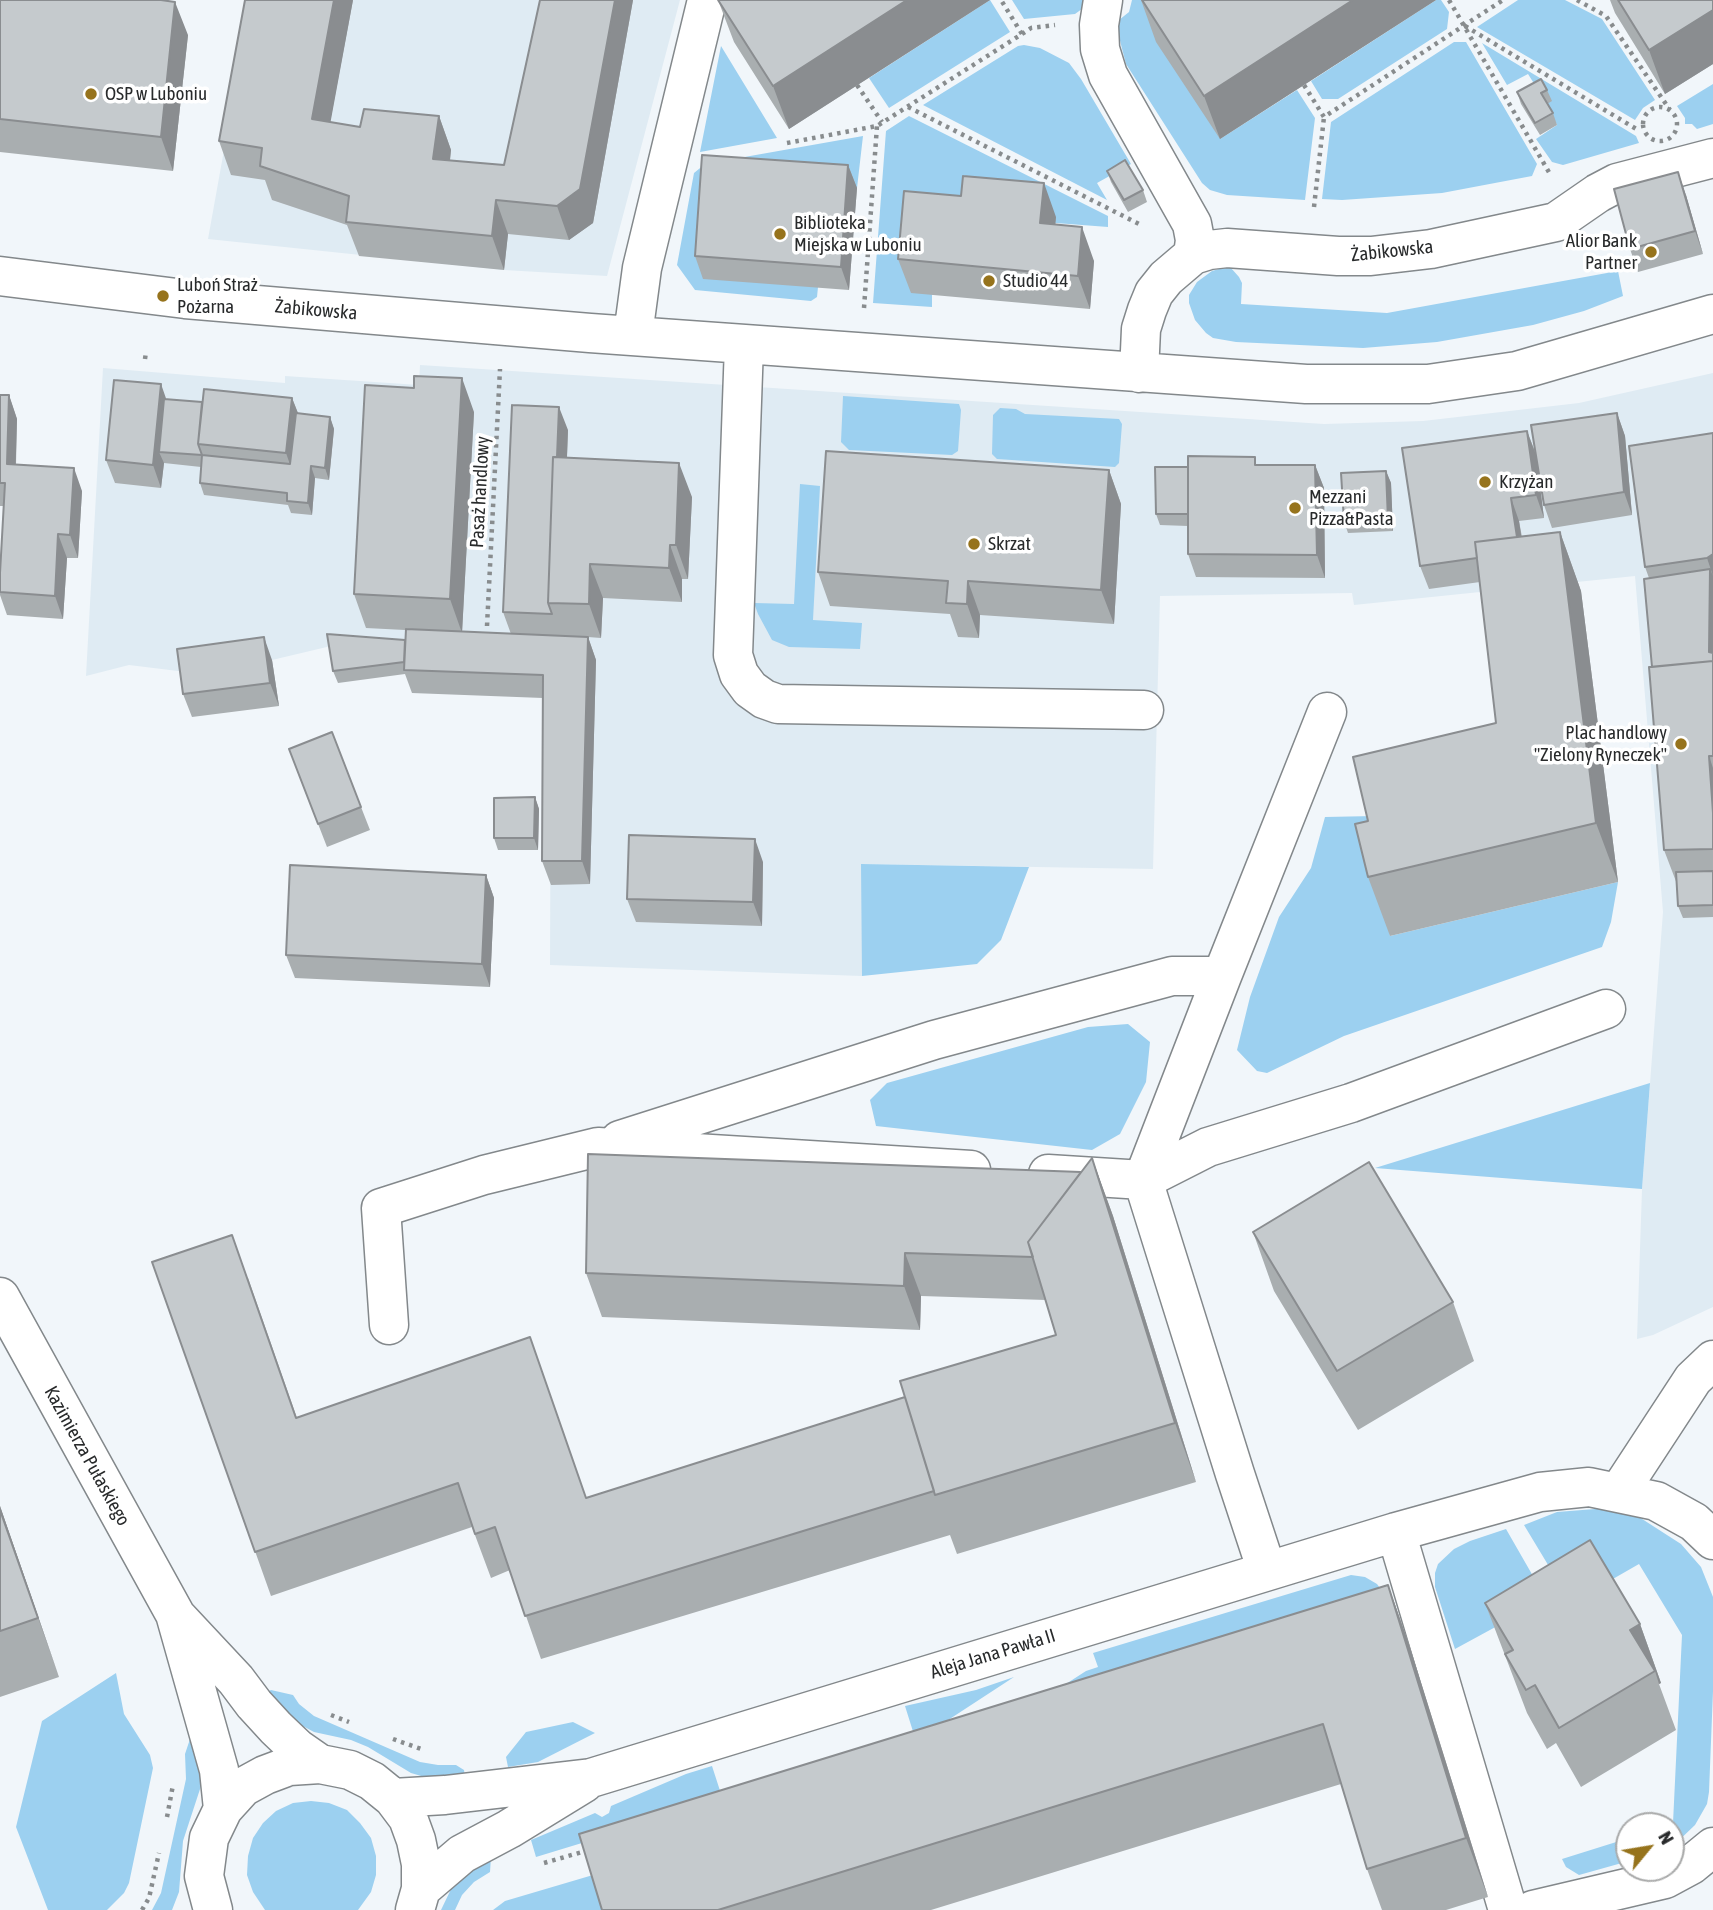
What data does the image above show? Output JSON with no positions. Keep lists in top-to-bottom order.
{
  "streets": {
    "street": ["Żabikowska", "Kazimierza Pułaskiego", "Aleja Jana Pawła II"],
    "path": ["Pasaż handlowy"]
  },
  "places": [
    "OSP w Luboniu",
    "Biblioteka Miejska w Luboniu",
    "Alior Bank Partner",
    "Studio 44",
    "Luboń Straż Pożarna",
    "Krzyżan",
    "Mezzani Pizza&Pasta",
    "Skrzat",
    "Plac handlowy \"Zielony Ryneczek\""
  ],
  "north": "top right"
}
